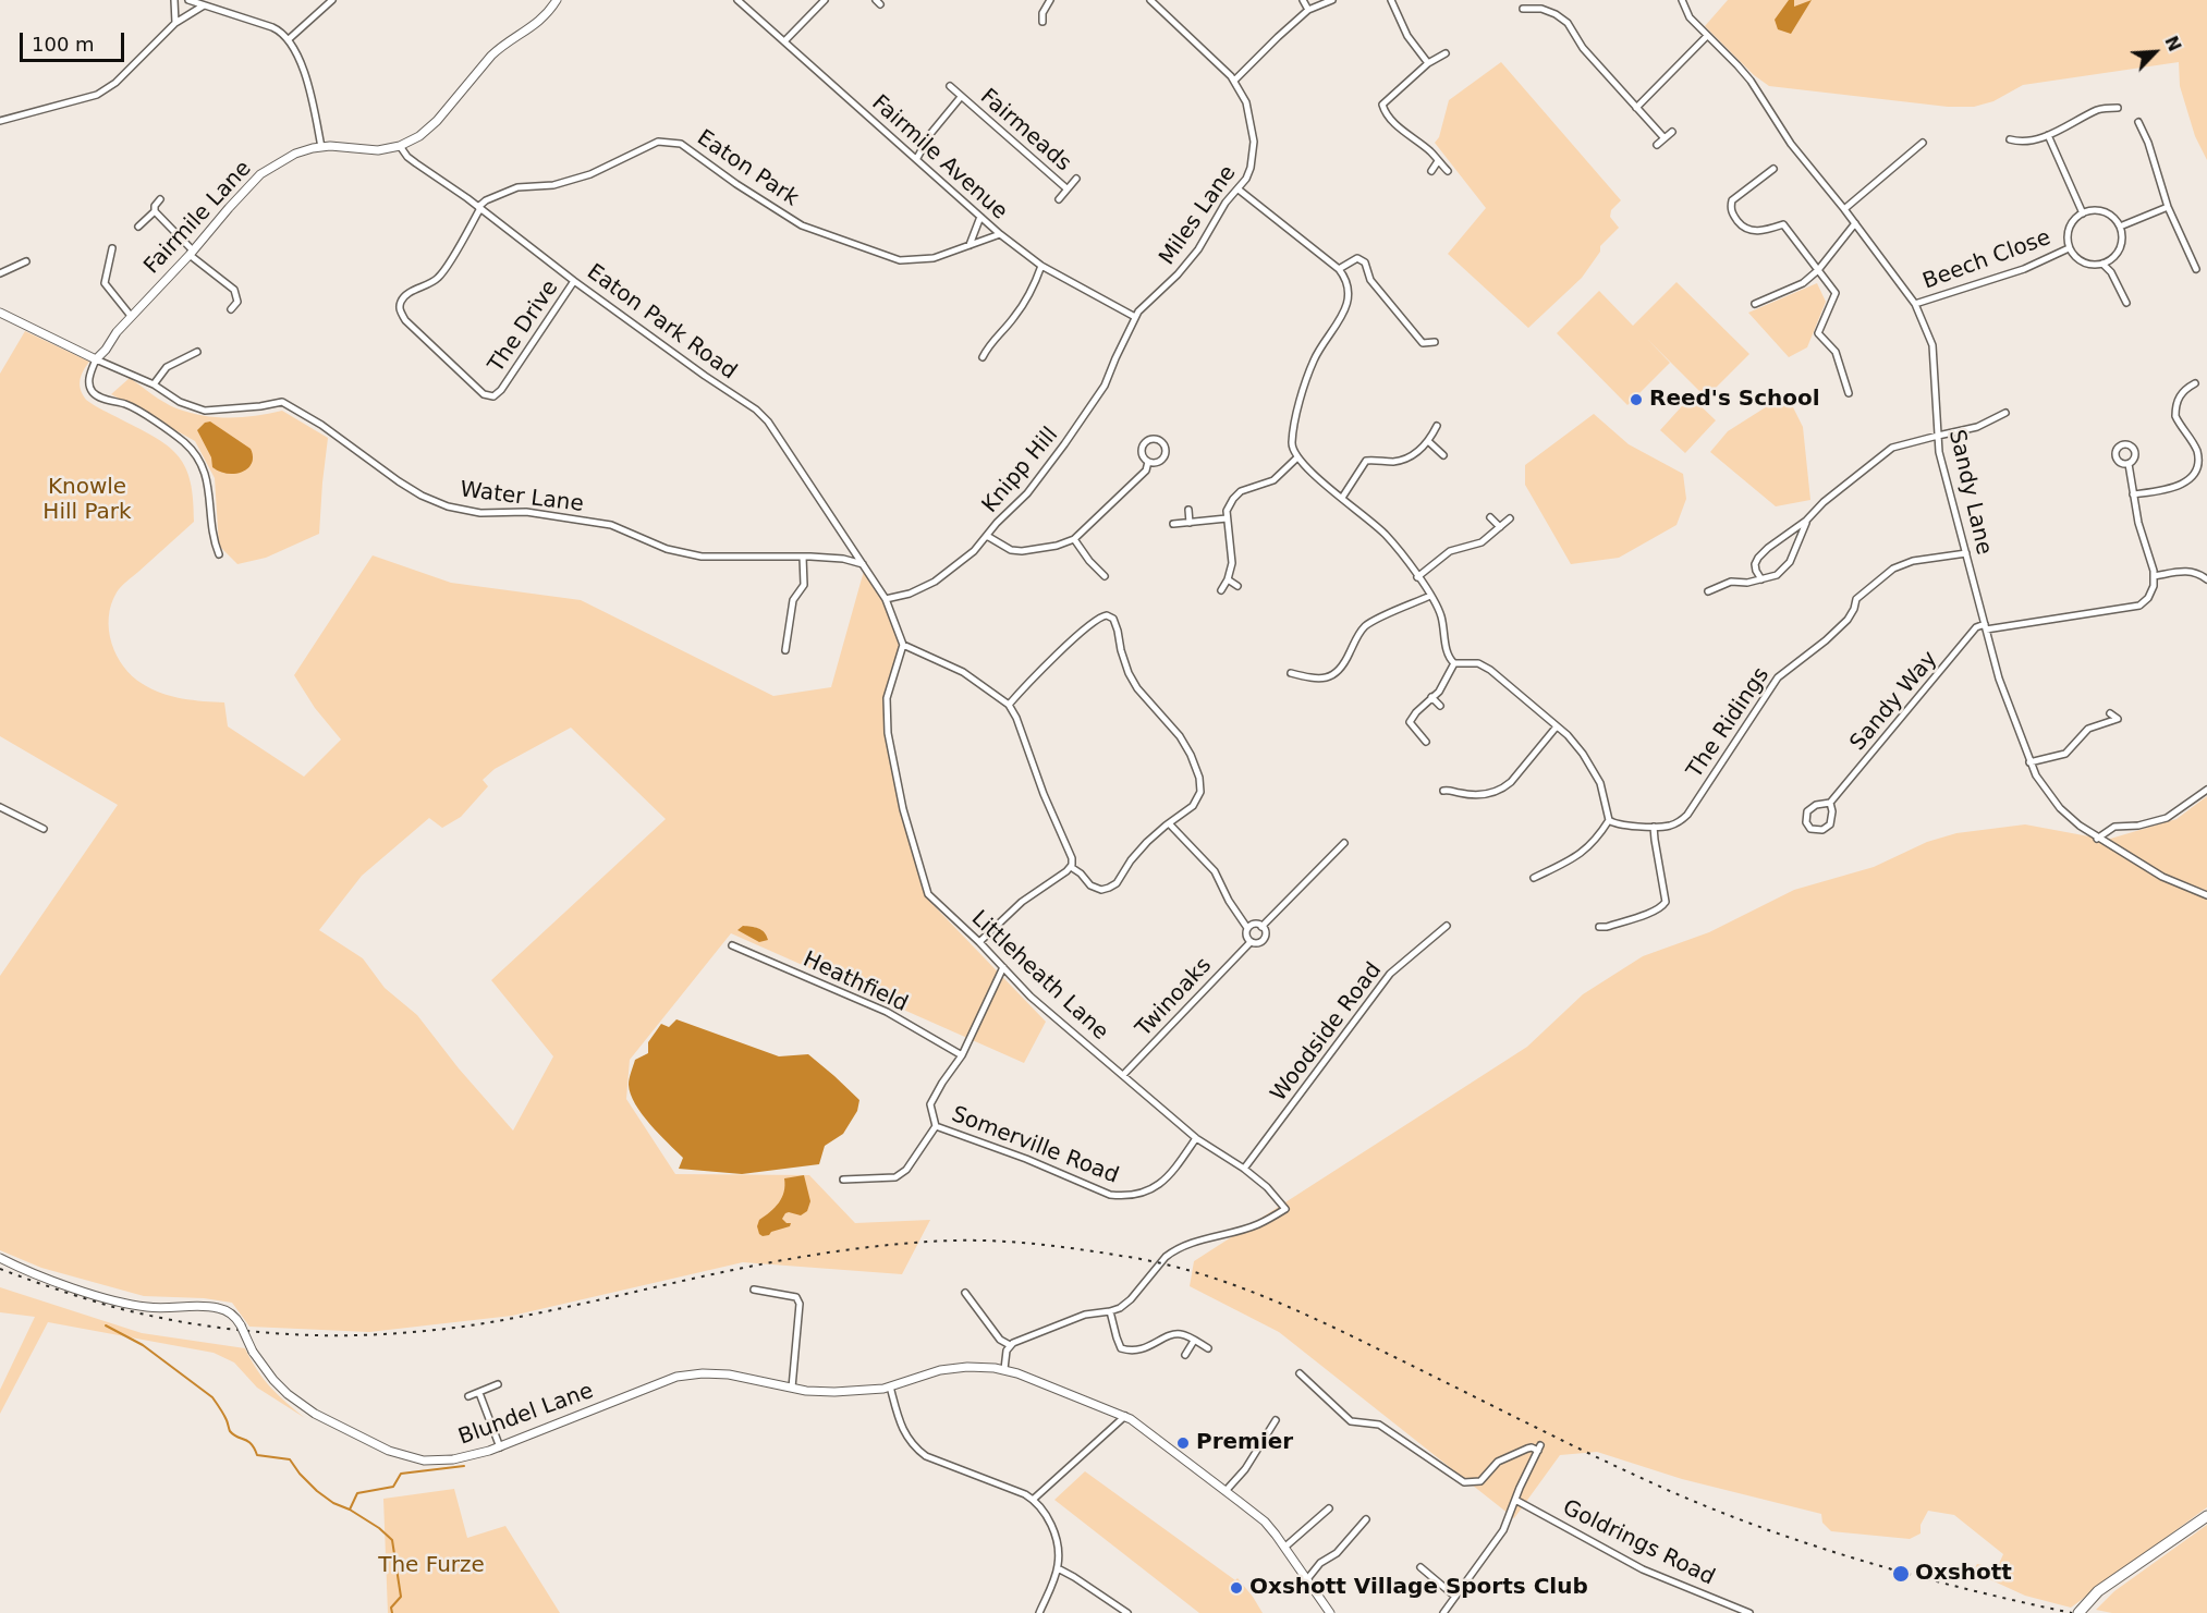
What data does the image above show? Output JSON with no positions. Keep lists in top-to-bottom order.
{
  "streets": {
    "street": [
      "Fairmeads",
      "Fairmile Avenue",
      "Eaton Park",
      "Miles Lane",
      "Fairmile Lane",
      "Beech Close",
      "Eaton Park Road",
      "The Drive",
      "Knipp Hill",
      "Sandy Lane",
      "Water Lane",
      "Sandy Way",
      "The Ridings",
      "Littleheath Lane",
      "Heathfield",
      "Twinoaks",
      "Woodside Road",
      "Somerville Road",
      "Blundel Lane",
      "Goldrings Road"
    ]
  },
  "crossings": [
    ["Fairmeads", "Fairmile Avenue"],
    ["Fairmile Avenue", "Eaton Park"],
    ["Fairmile Avenue", "Miles Lane"],
    ["Fairmile Avenue", "Knipp Hill"],
    ["Eaton Park", "Eaton Park Road"],
    ["Eaton Park", "The Drive"],
    ["Miles Lane", "Knipp Hill"],
    ["Fairmile Lane", "Eaton Park Road"],
    ["Fairmile Lane", "Water Lane"],
    ["Beech Close", "Sandy Lane"],
    ["Eaton Park Road", "The Drive"],
    ["Eaton Park Road", "Water Lane"],
    ["Sandy Lane", "Sandy Way"],
    ["Sandy Lane", "The Ridings"],
    ["Littleheath Lane", "Twinoaks"],
    ["Littleheath Lane", "Woodside Road"],
    ["Littleheath Lane", "Somerville Road"],
    ["Heathfield", "Somerville Road"]
  ],
  "parks": ["Knowle Hill Park", "The Furze"],
  "places": [
    "Reed's School",
    "Premier",
    "Oxshott",
    "Oxshott Village Sports Club"
  ],
  "scale_bar": "100 m",
  "north": "top right"
}
